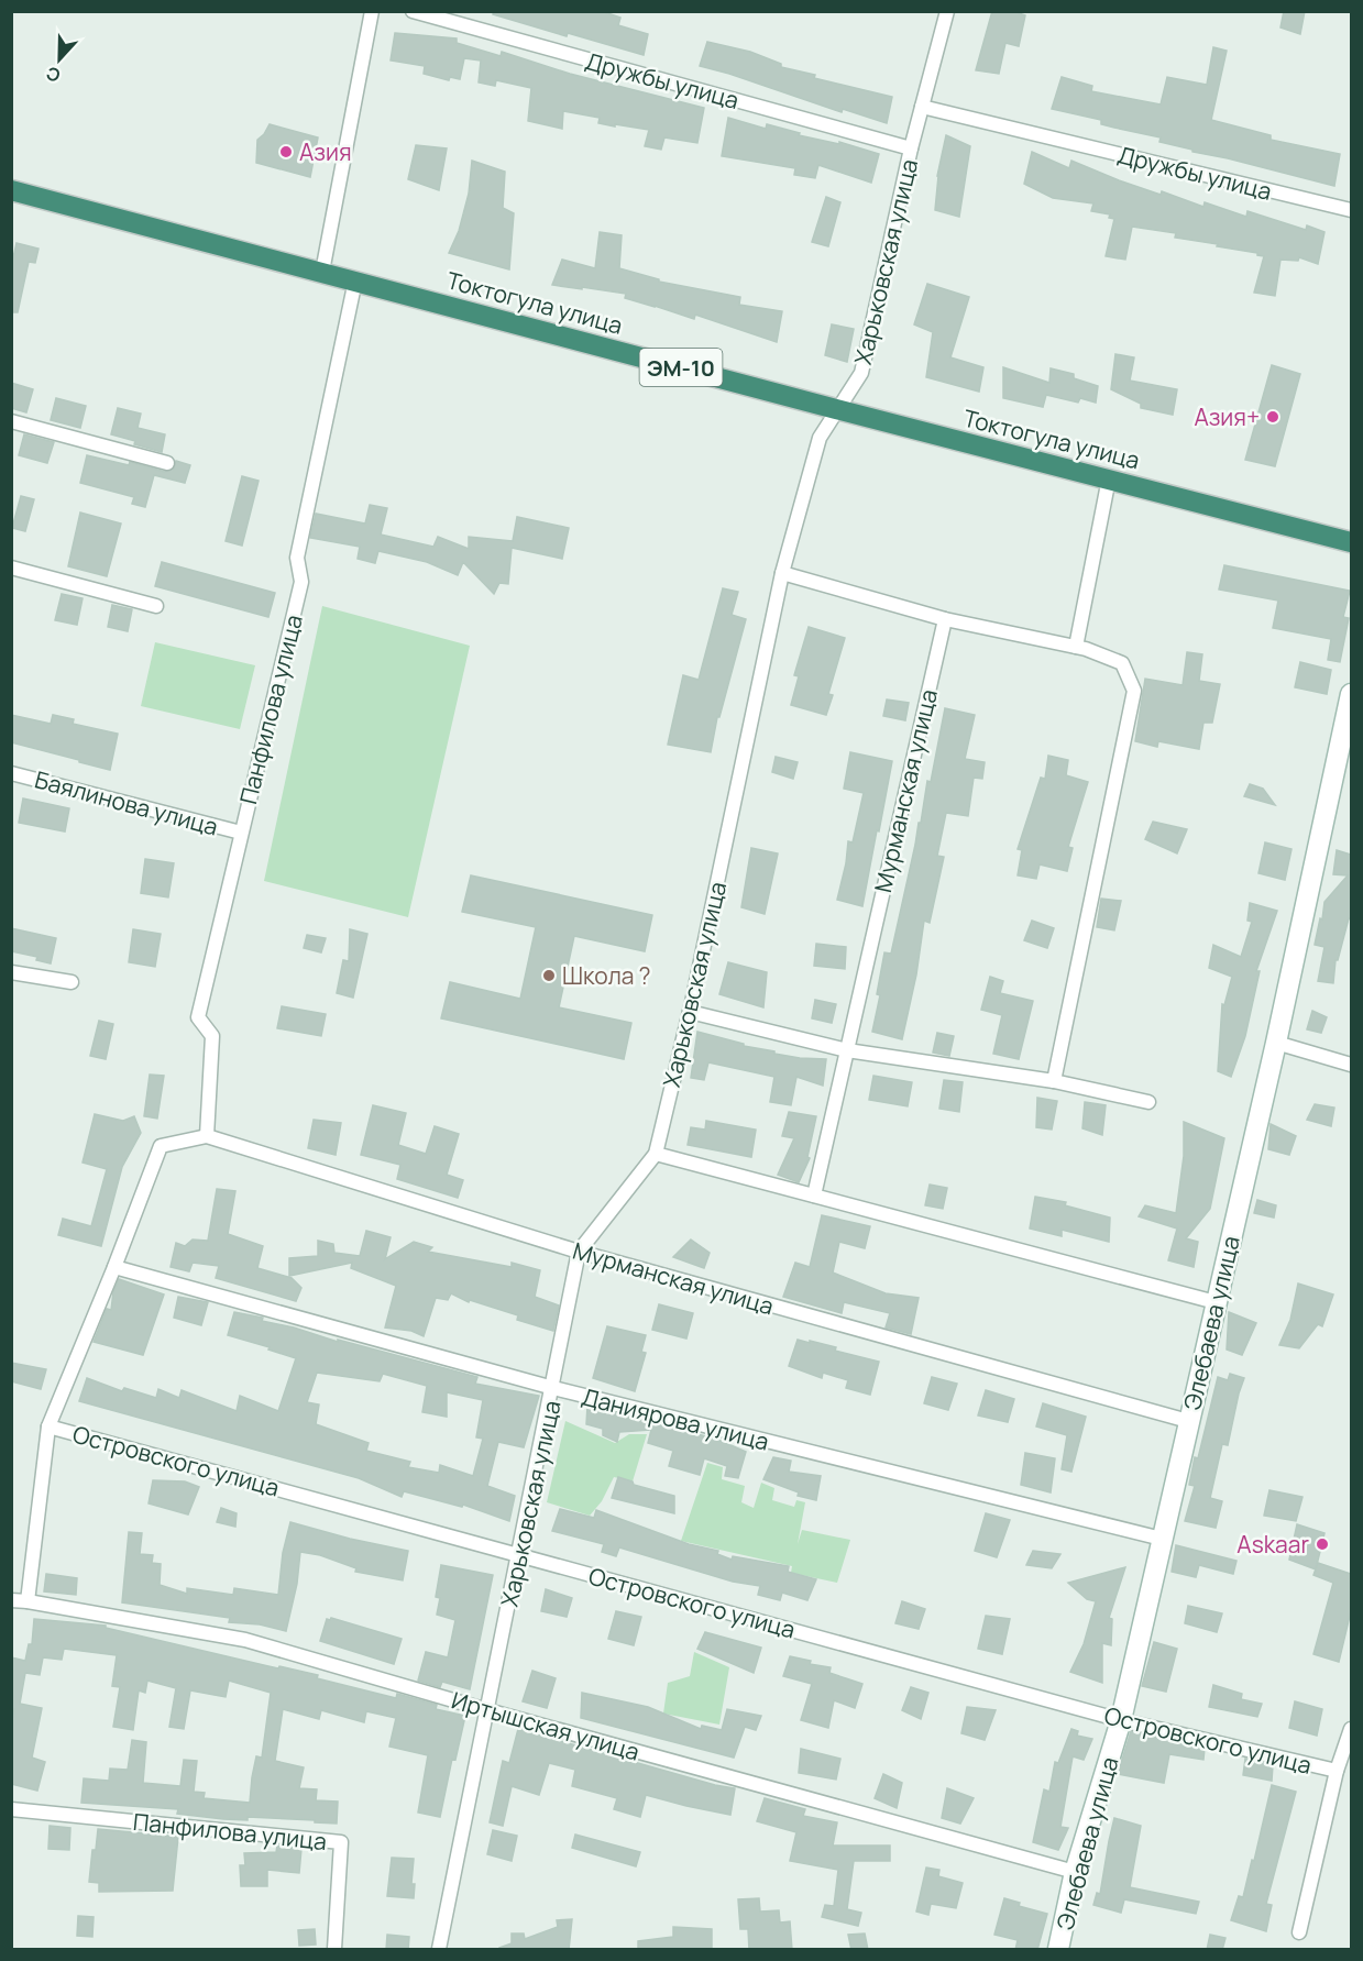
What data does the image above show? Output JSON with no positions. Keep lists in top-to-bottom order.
{
  "streets": {
    "highway": ["Токтогула улица", "ЭМ-10"],
    "main road": ["Элебаева улица"],
    "street": [
      "Дружбы улица",
      "Харьковская улица",
      "Панфилова улица",
      "Мурманская улица",
      "Баялинова улица",
      "Даниярова улица",
      "Островского улица",
      "Иртышская улица"
    ]
  },
  "crossings": [
    ["Дружбы улица", "Харьковская улица"],
    ["Харьковская улица", "Токтогула улица"],
    ["Харьковская улица", "Мурманская улица"],
    ["Харьковская улица", "Даниярова улица"],
    ["Харьковская улица", "Островского улица"],
    ["Харьковская улица", "Иртышская улица"],
    ["Токтогула улица", "Панфилова улица"],
    ["Панфилова улица", "Мурманская улица"],
    ["Панфилова улица", "Баялинова улица"],
    ["Мурманская улица", "Элебаева улица"],
    ["Мурманская улица", "Даниярова улица"],
    ["Элебаева улица", "Даниярова улица"],
    ["Элебаева улица", "Островского улица"],
    ["Элебаева улица", "Иртышская улица"]
  ],
  "places": [
    "Aзия",
    "Aзия+",
    "Школа ?",
    "Askaar"
  ],
  "north": "bottom"
}
